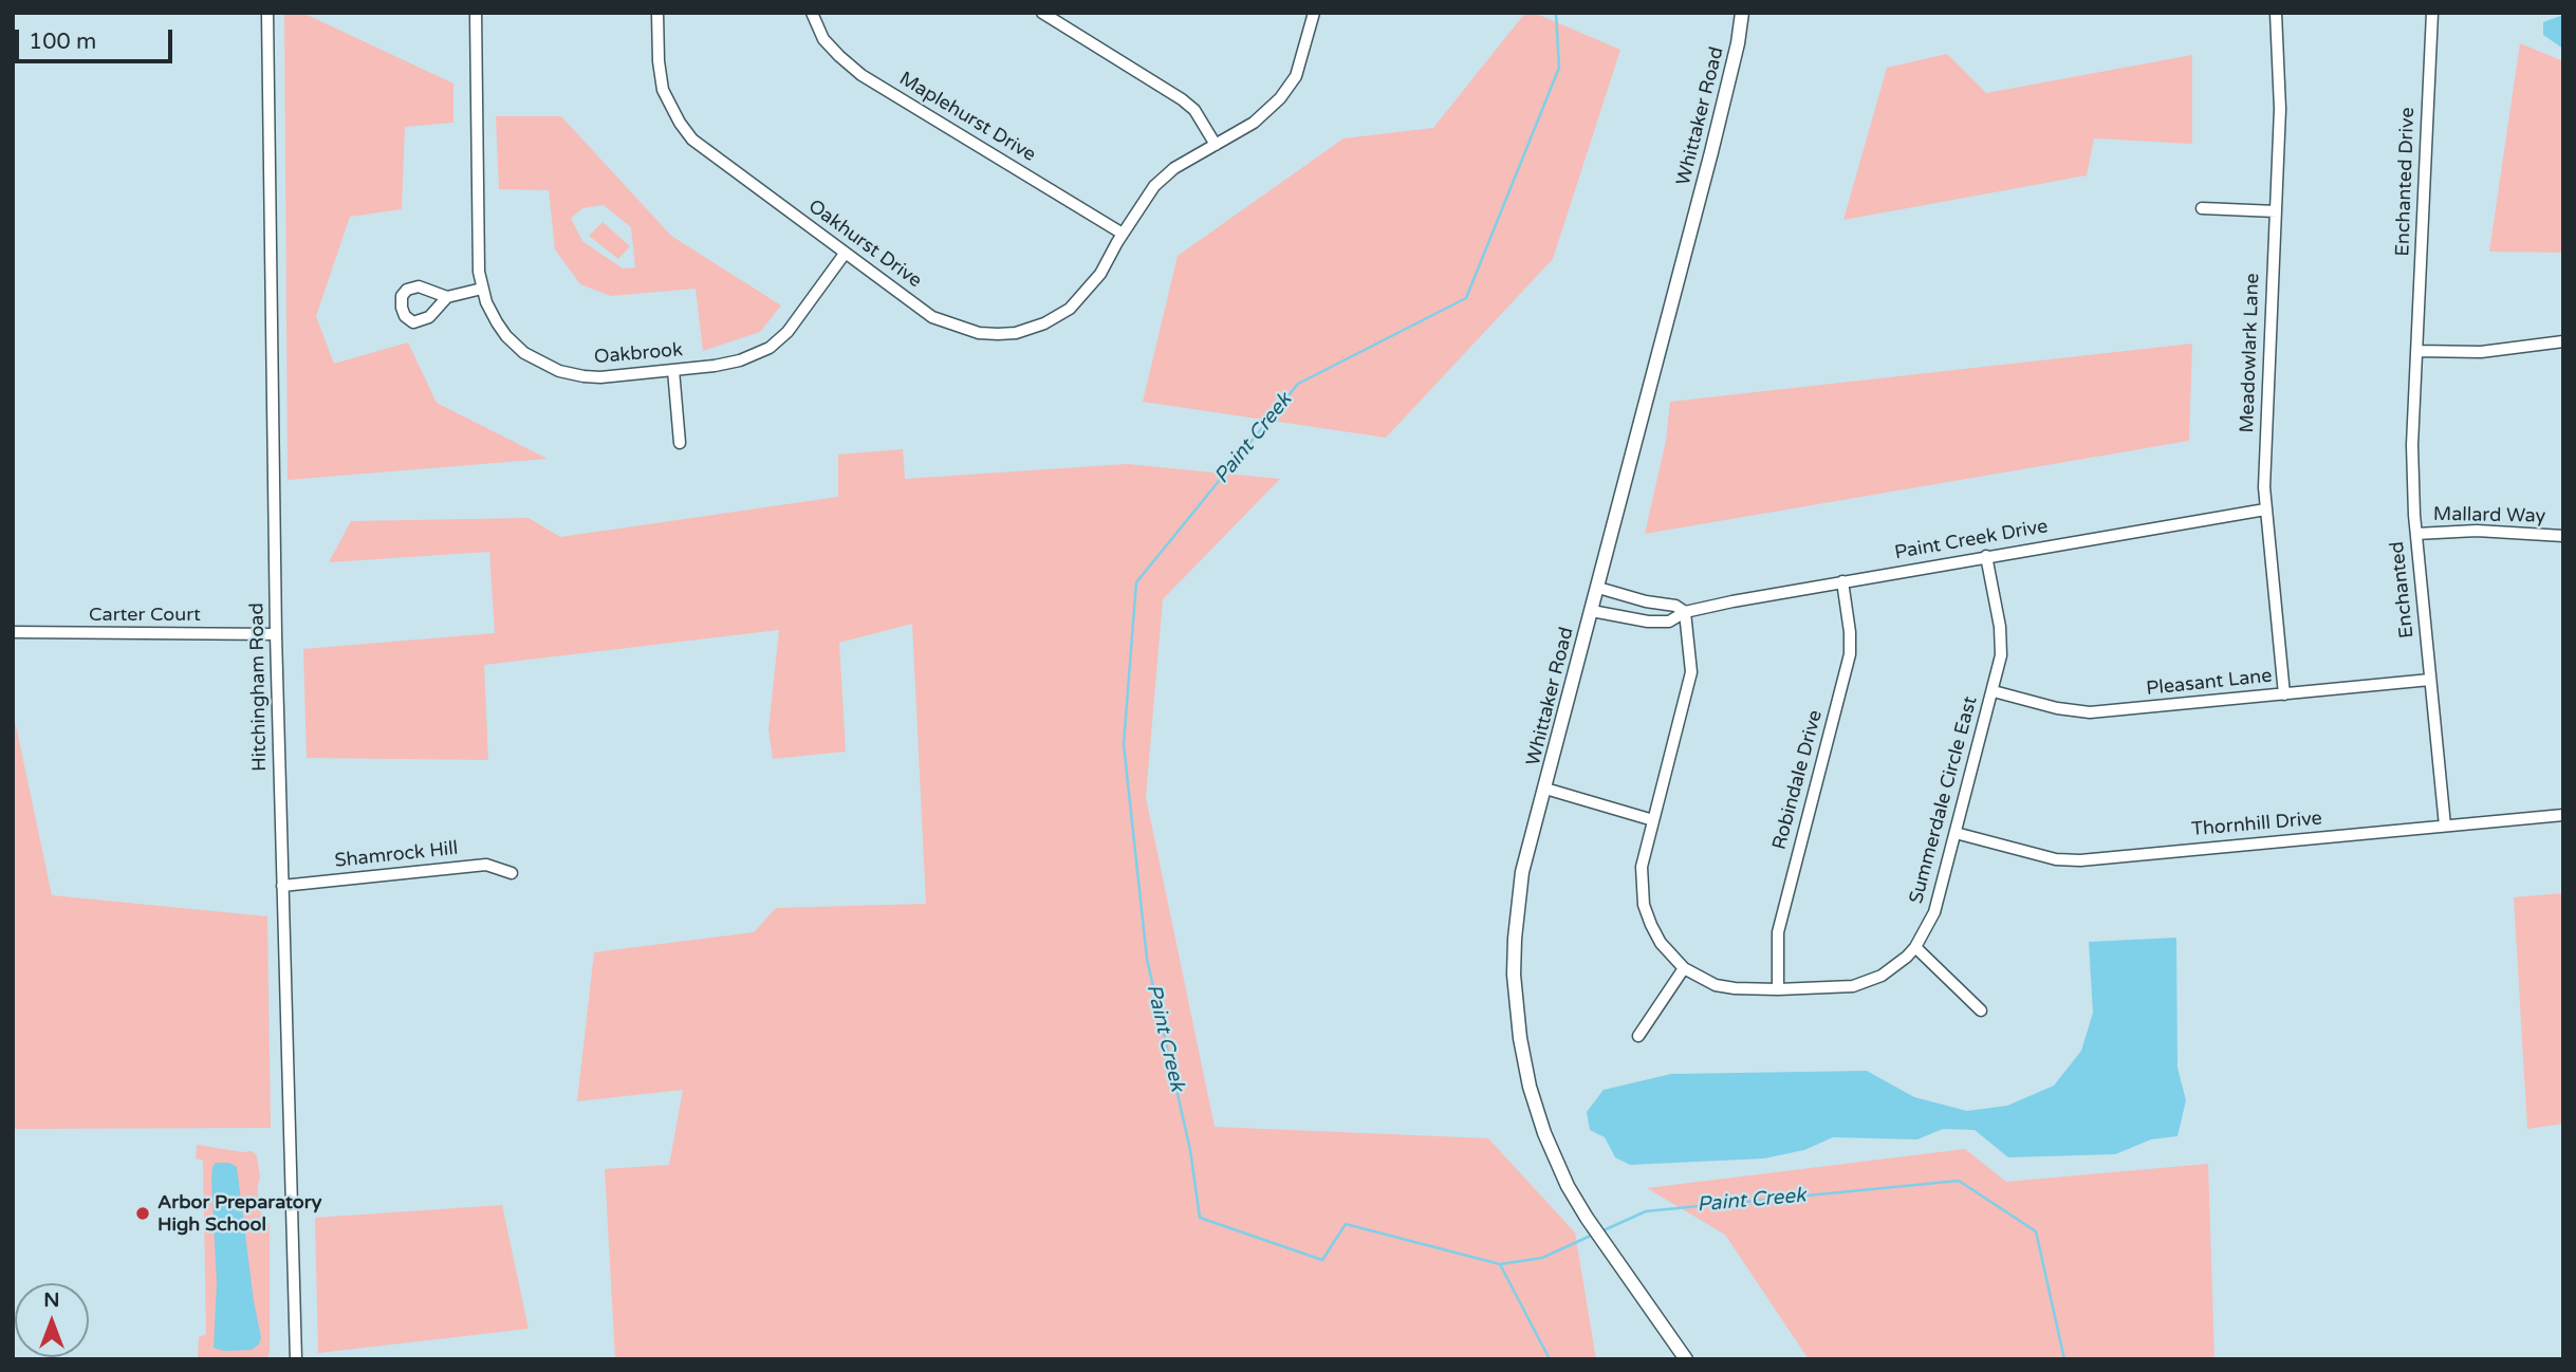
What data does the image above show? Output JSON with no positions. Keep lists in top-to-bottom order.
{
  "streets": {
    "main road": ["Whittaker Road"],
    "street": [
      "Maplehurst Drive",
      "Enchanted Drive",
      "Oakhurst Drive",
      "Meadowlark Lane",
      "Oakbrook",
      "Mallard Way",
      "Paint Creek Drive",
      "Enchanted",
      "Carter Court",
      "Pleasant Lane",
      "Hitchingham Road",
      "Robindale Drive",
      "Summerdale Circle East",
      "Thornhill Drive",
      "Shamrock Hill"
    ]
  },
  "crossings": [
    ["Whittaker Road", "Paint Creek Drive"],
    ["Maplehurst Drive", "Oakhurst Drive"],
    ["Enchanted Drive", "Enchanted"],
    ["Oakhurst Drive", "Oakbrook"],
    ["Meadowlark Lane", "Paint Creek Drive"],
    ["Meadowlark Lane", "Pleasant Lane"],
    ["Mallard Way", "Enchanted"],
    ["Paint Creek Drive", "Robindale Drive"],
    ["Paint Creek Drive", "Summerdale Circle East"],
    ["Enchanted", "Pleasant Lane"],
    ["Enchanted", "Thornhill Drive"],
    ["Carter Court", "Hitchingham Road"],
    ["Pleasant Lane", "Summerdale Circle East"],
    ["Hitchingham Road", "Shamrock Hill"],
    ["Robindale Drive", "Summerdale Circle East"],
    ["Summerdale Circle East", "Thornhill Drive"]
  ],
  "water": ["Paint Creek"],
  "places": ["Arbor Preparatory High School"],
  "scale_bar": "100 m",
  "north": "top"
}
